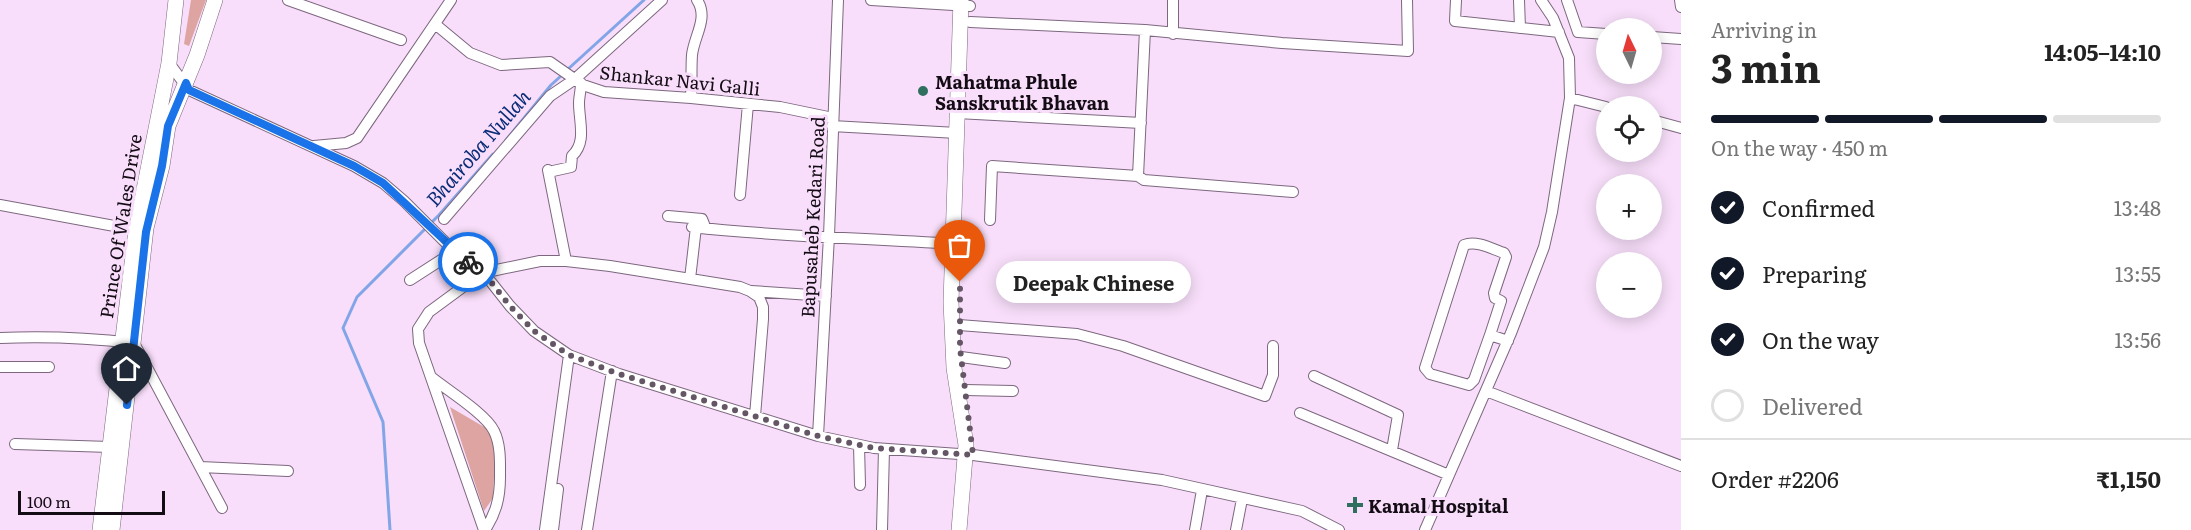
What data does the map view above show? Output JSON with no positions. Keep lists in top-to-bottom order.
{
  "streets": {
    "street": ["Shankar Navi Galli", "Bapusaheb Kedari Road", "Prince Of Wales Drive"]
  },
  "crossings": [
    ["Shankar Navi Galli", "Bapusaheb Kedari Road"]
  ],
  "water": ["Bhairoba Nullah"],
  "places": {
    "other": ["Mahatma Phule Sanskrutik Bhavan", "Deepak Chinese"],
    "health": ["Kamal Hospital"]
  },
  "scale_bar": "100 m",
  "north": "top",
  "page": {
    "heading": ["3 min", "Arriving in", "14:05–14:10"],
    "panel": ["Order #2206", "₹1,150"],
    "map_buttons": ["+", "−"],
    "bar": "On the way · 450 m",
    "list": [
      ["Confirmed", "13:48"],
      ["Preparing", "13:55"],
      ["On the way", "13:56"],
      "Delivered"
    ],
    "bubble": "Deepak Chinese",
    "scale": "100 m"
  }
}
